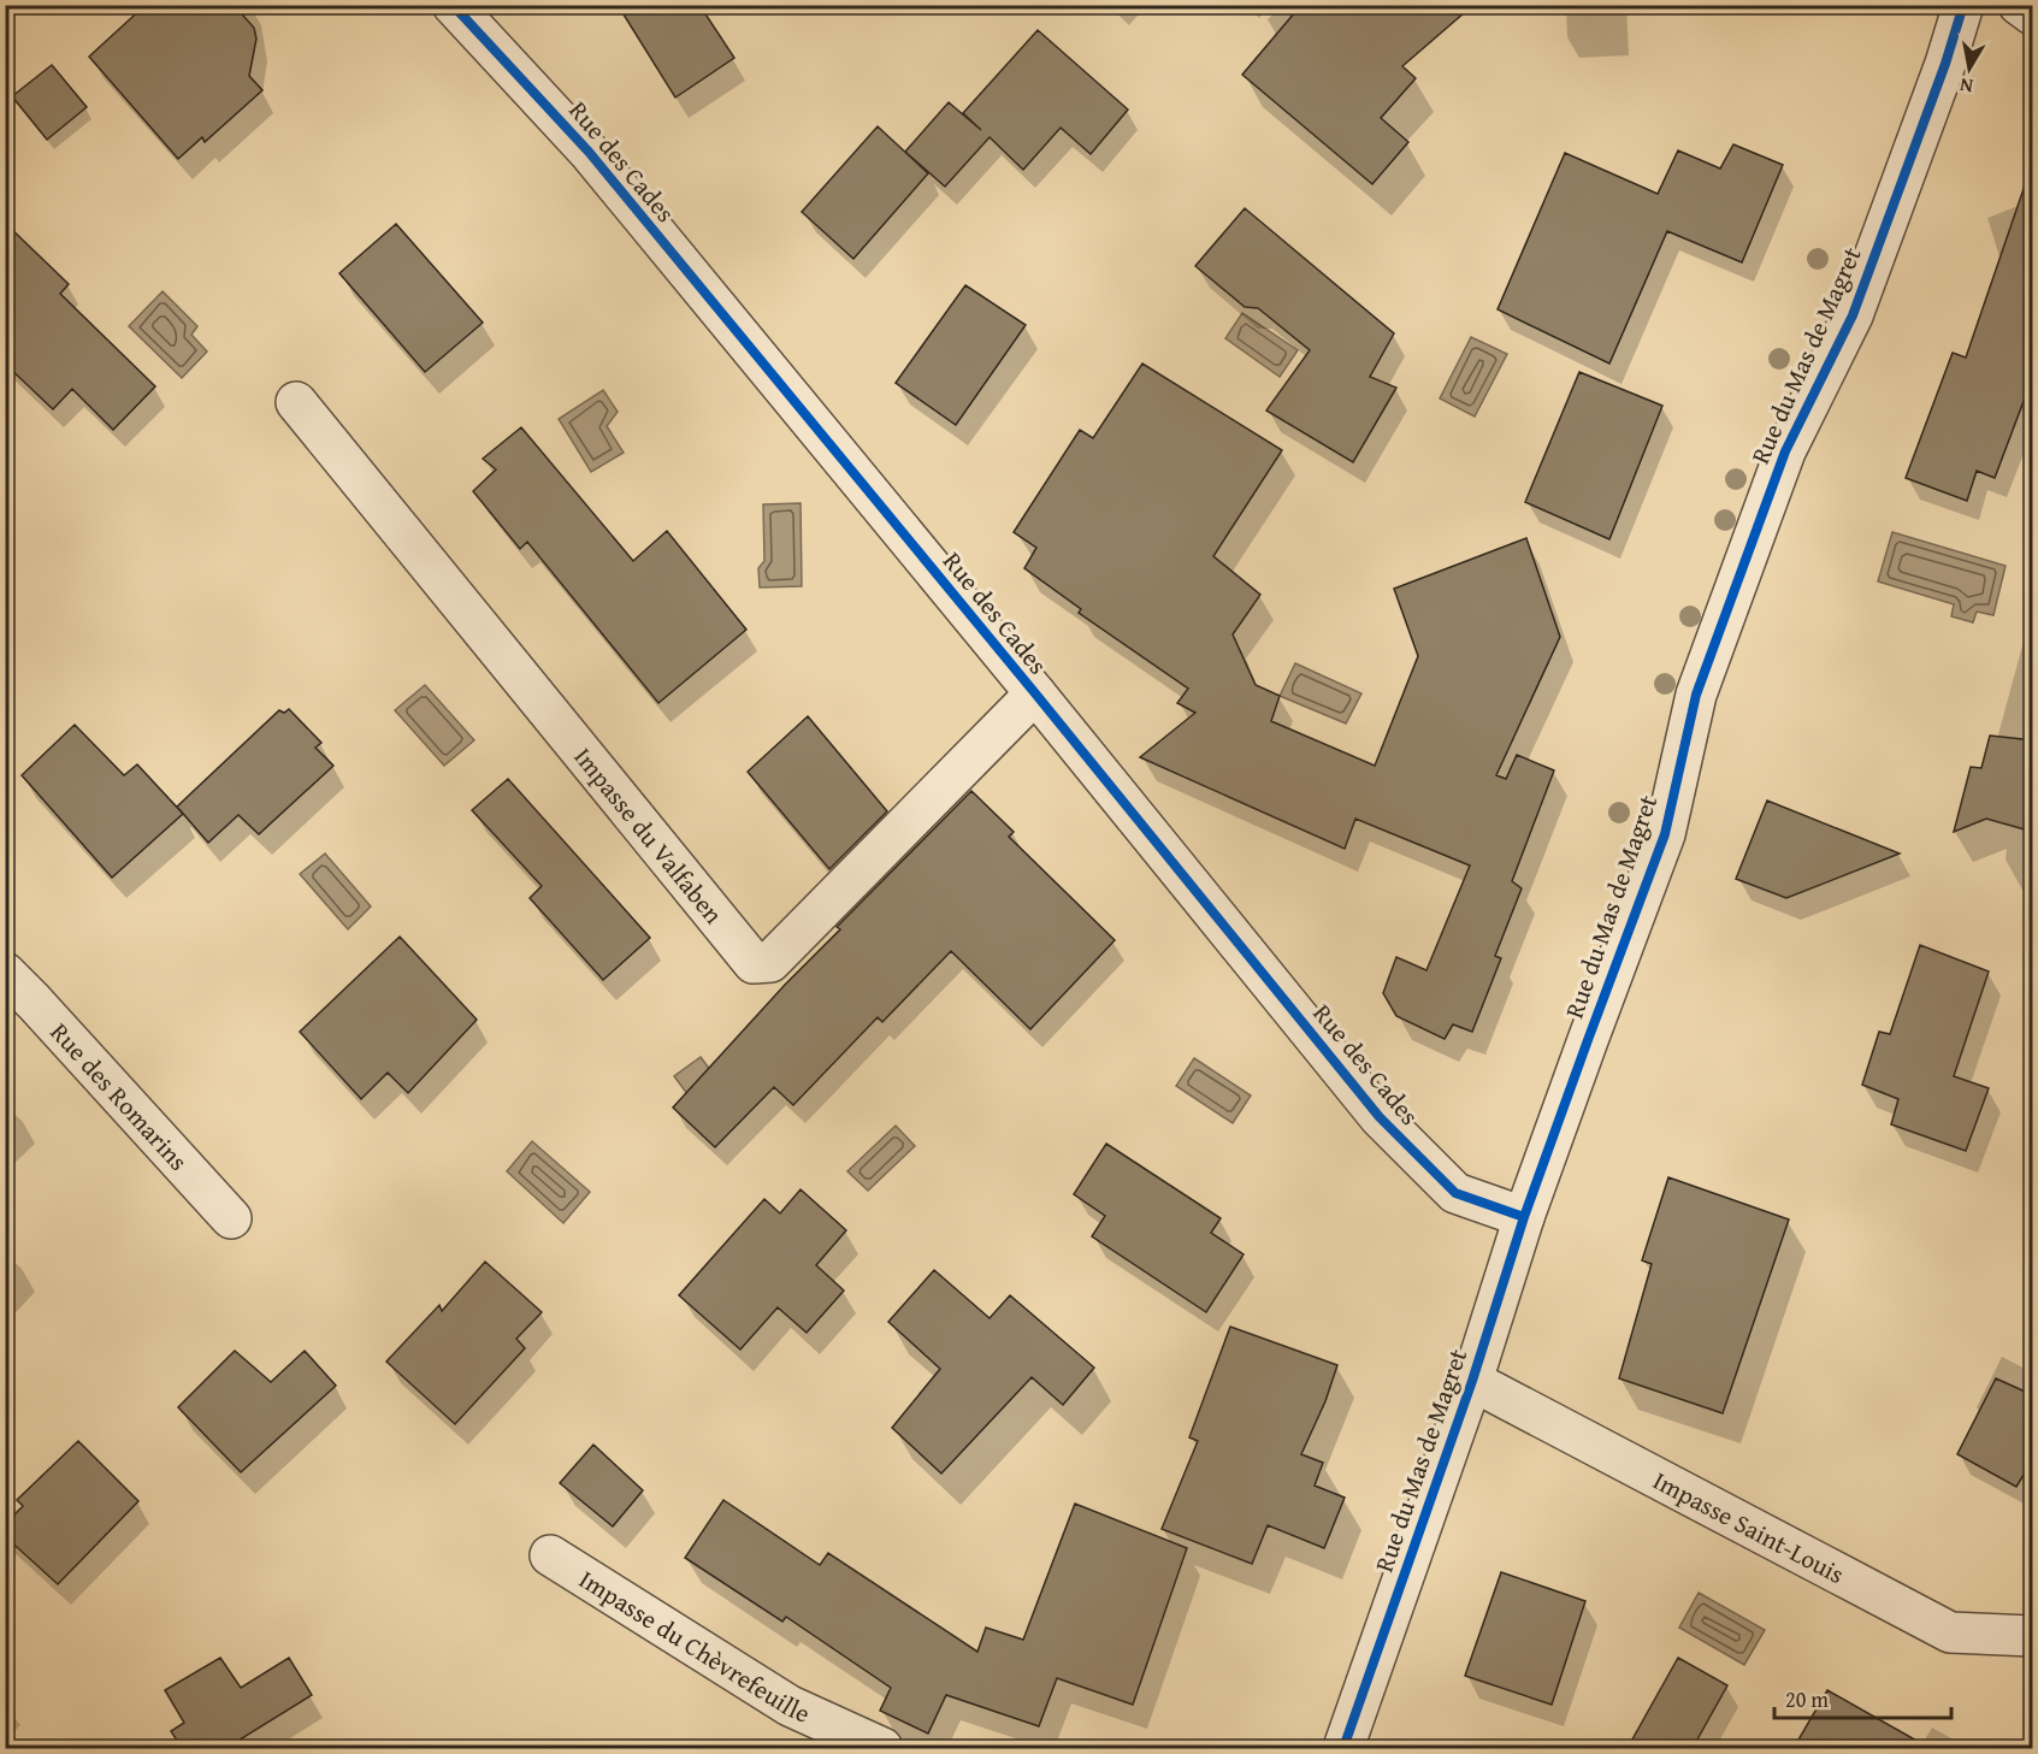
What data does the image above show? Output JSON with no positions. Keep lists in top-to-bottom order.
{
  "streets": {
    "street": [
      "Rue des Cades",
      "Rue du Mas de Magret",
      "Impasse du Valfaben",
      "Rue des Romarins",
      "Impasse Saint-Louis",
      "Impasse du Chèvrefeuille"
    ]
  },
  "crossings": [
    ["Rue des Cades", "Rue du Mas de Magret"],
    ["Rue des Cades", "Impasse du Valfaben"],
    ["Rue du Mas de Magret", "Impasse Saint-Louis"]
  ],
  "scale_bar": "20 m",
  "north": "bottom"
}
